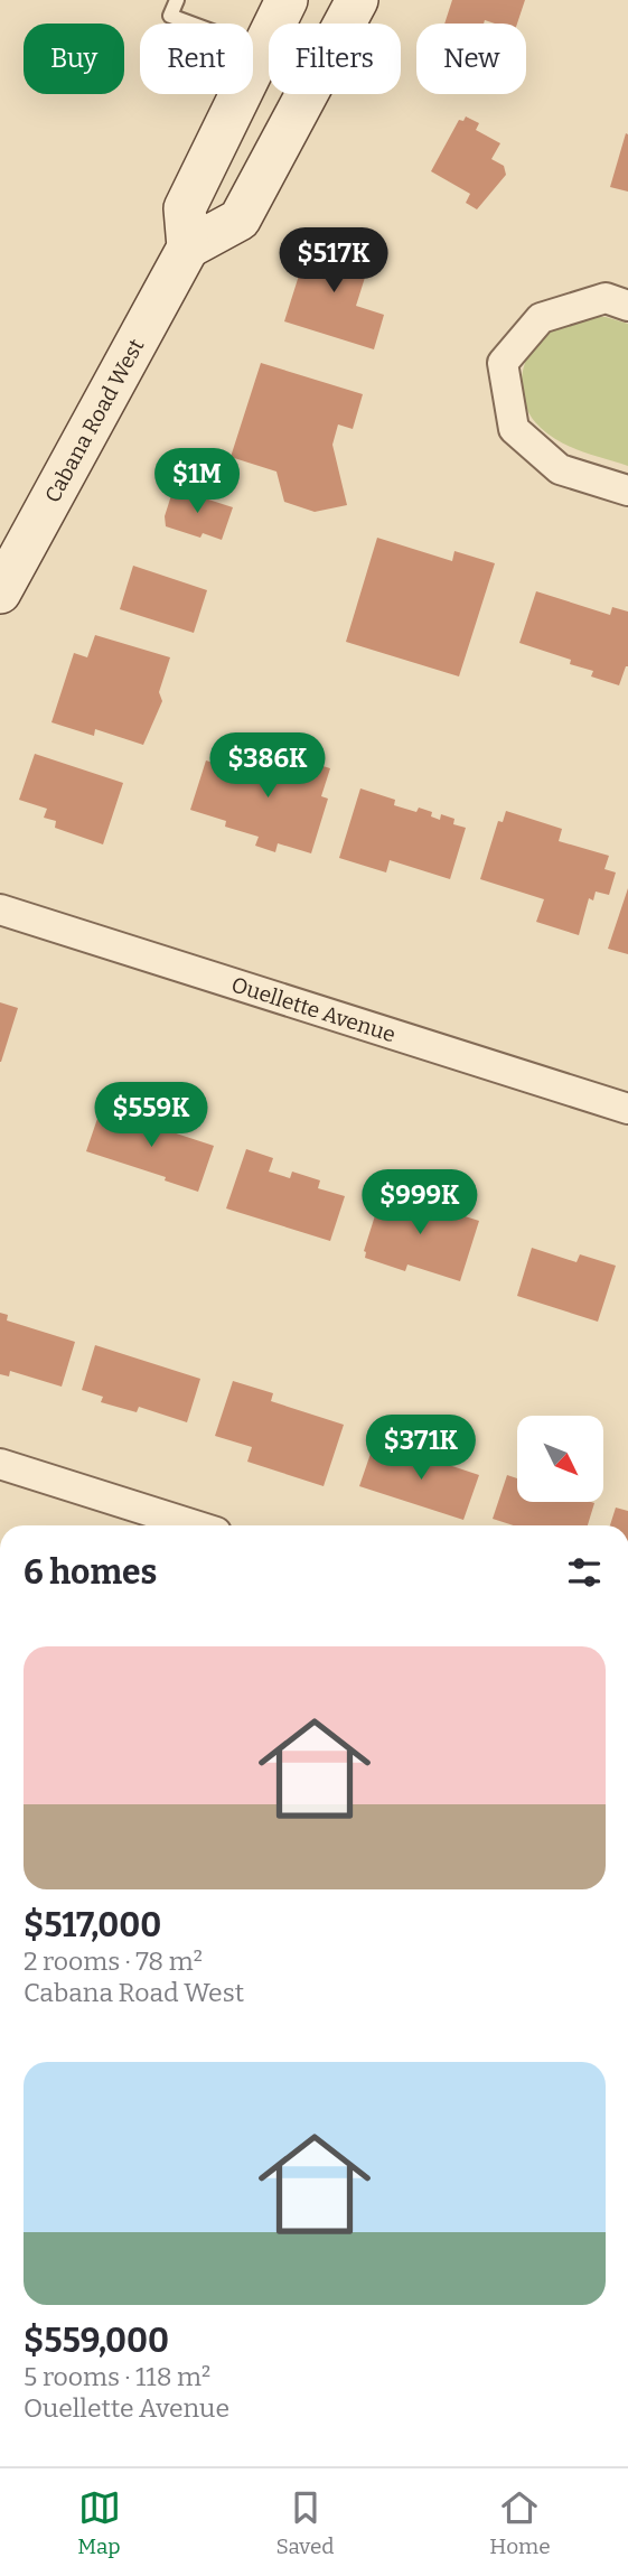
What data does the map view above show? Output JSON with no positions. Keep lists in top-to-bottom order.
{
  "streets": {
    "main road": ["Cabana Road West"],
    "street": ["Ouellette Avenue"]
  },
  "north": "bottom right",
  "page": {
    "chip": [
      "Buy",
      "Rent",
      "Filters",
      "New"
    ],
    "price": [
      "$517K",
      "$1M",
      "$386K",
      "$559K",
      "$999K",
      "$371K"
    ],
    "heading": "6 homes",
    "list": [
      {
        "name": "$517,000",
        "note": "2 rooms · 78 m² · Cabana Road West"
      },
      {
        "name": "$559,000",
        "note": "5 rooms · 118 m² · Ouellette Avenue"
      }
    ],
    "tabs": ["Map", "Saved", "Home"]
  }
}
